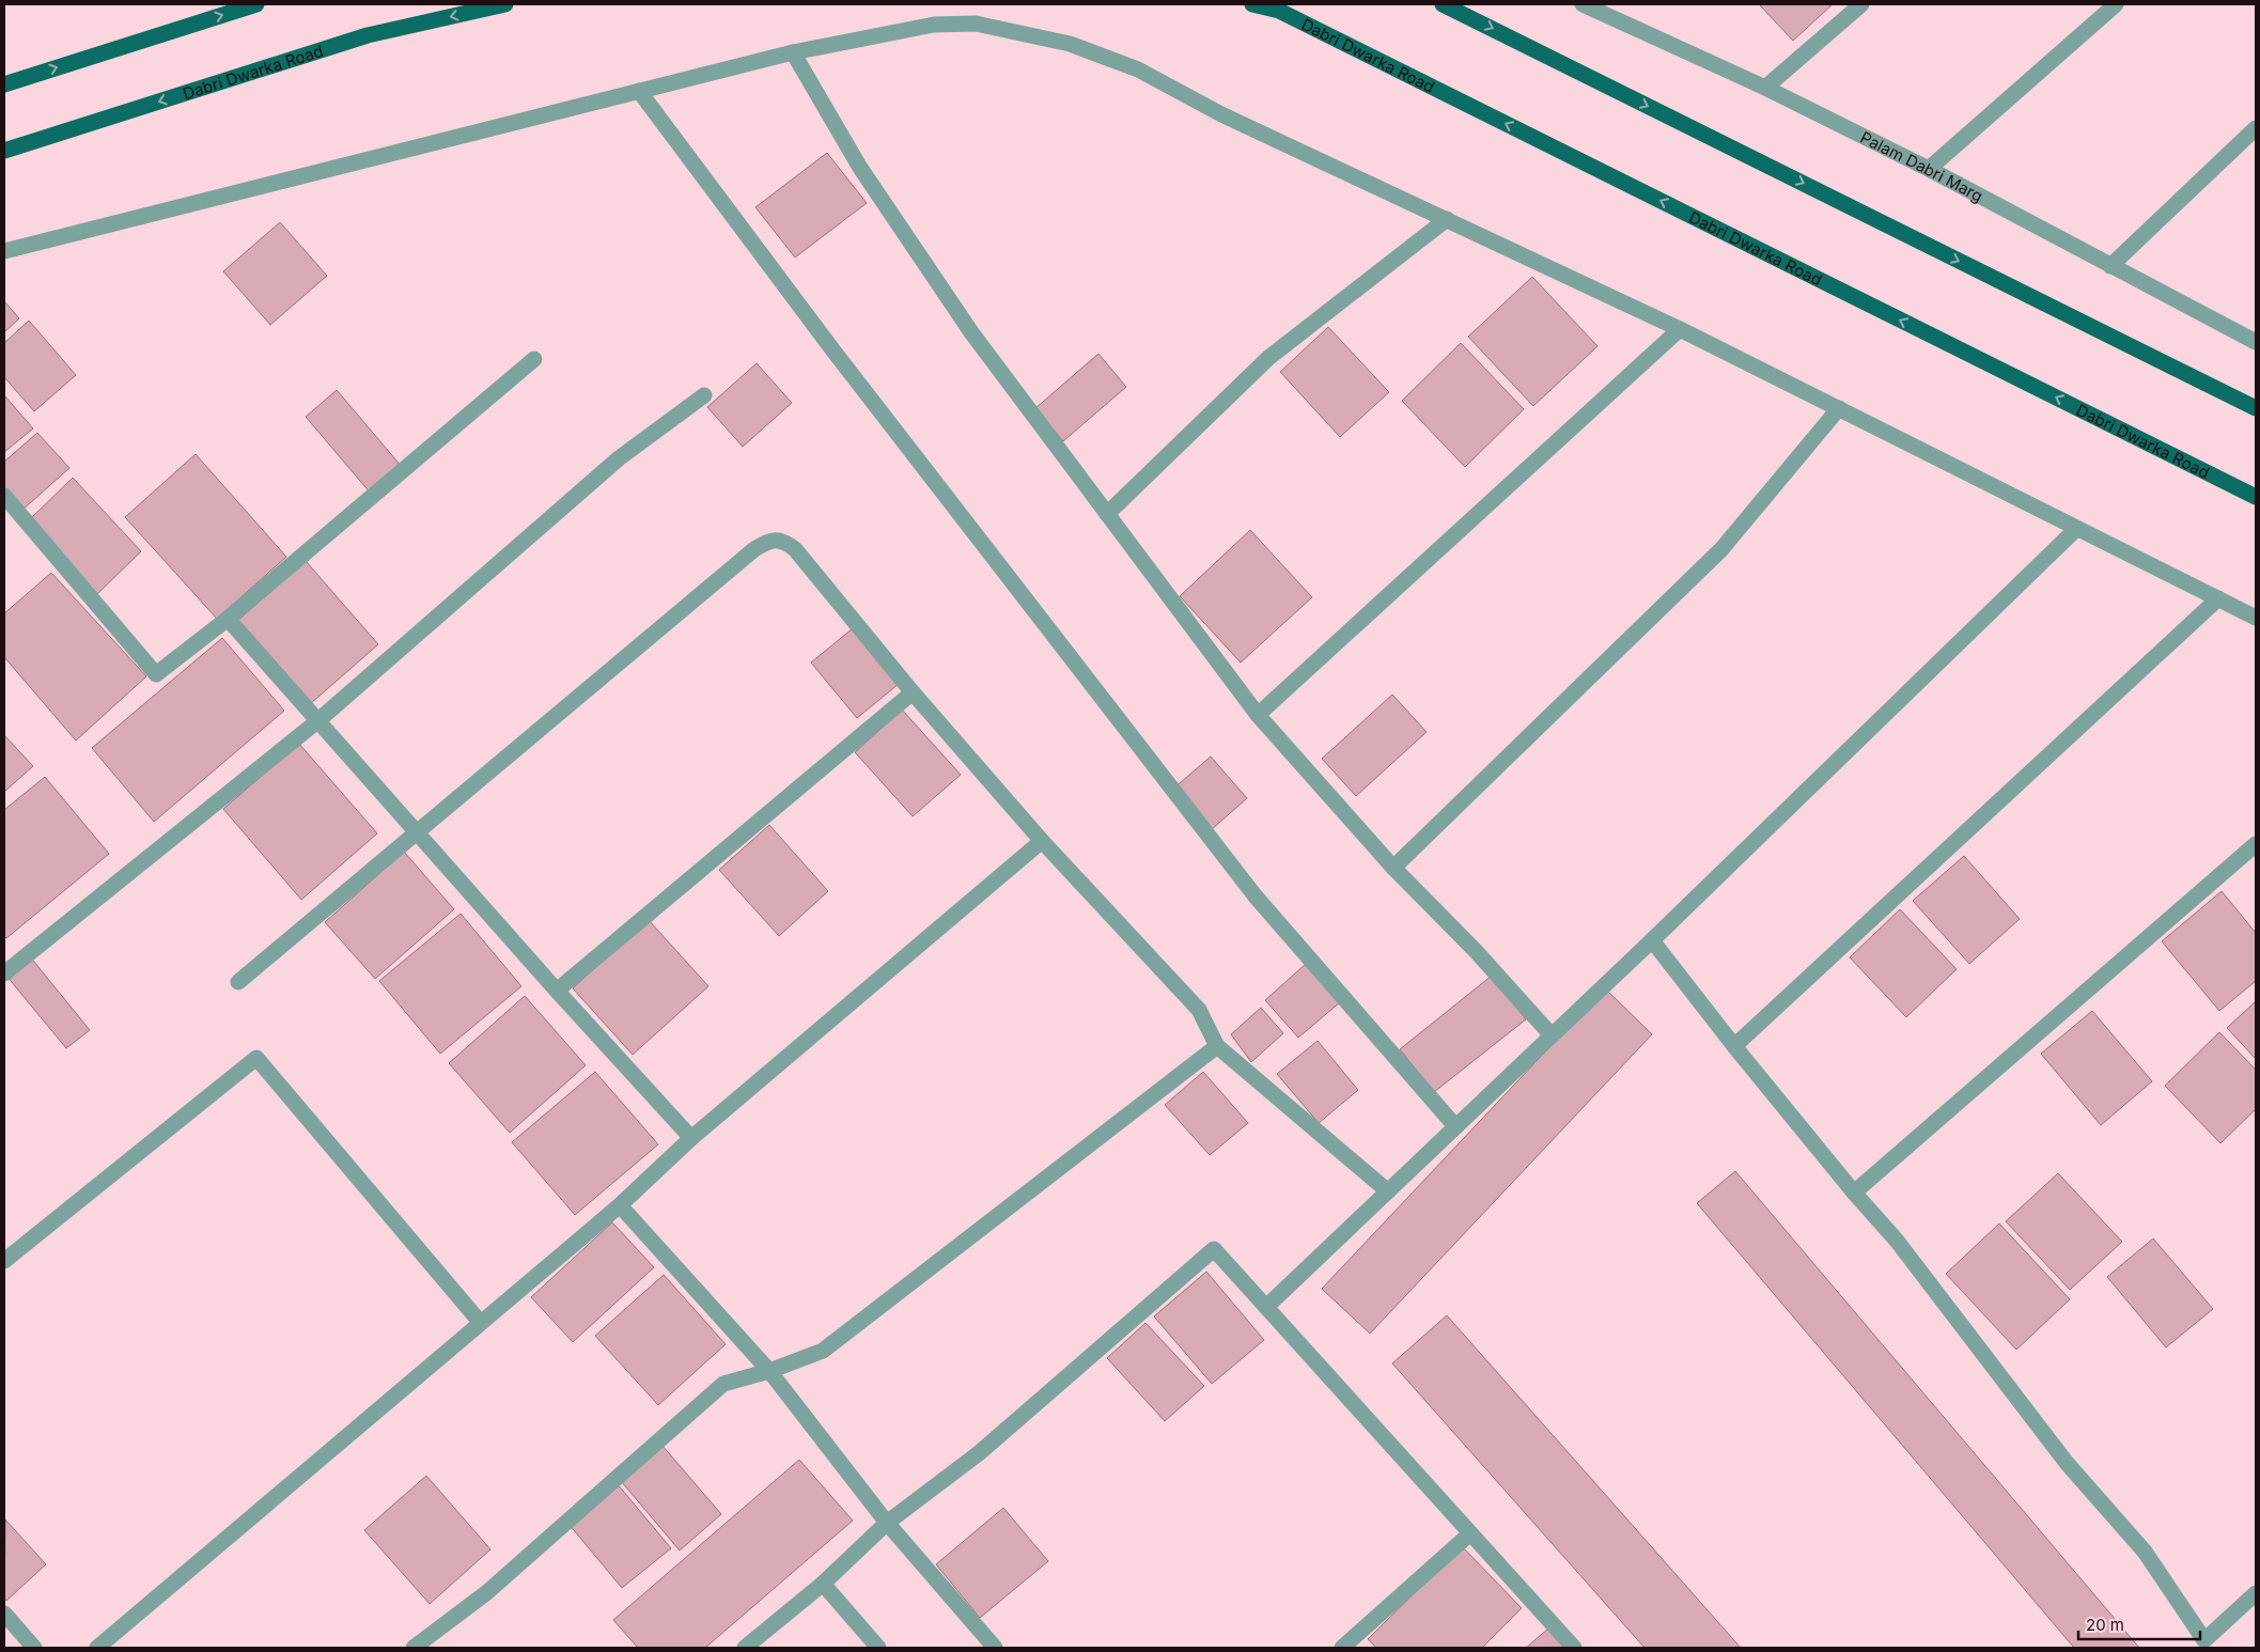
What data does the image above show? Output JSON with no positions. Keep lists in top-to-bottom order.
{
  "streets": {
    "main road": ["Dabri Dwarka Road"],
    "street": ["Palam Dabri Marg"]
  },
  "scale_bar": "20 m"
}
